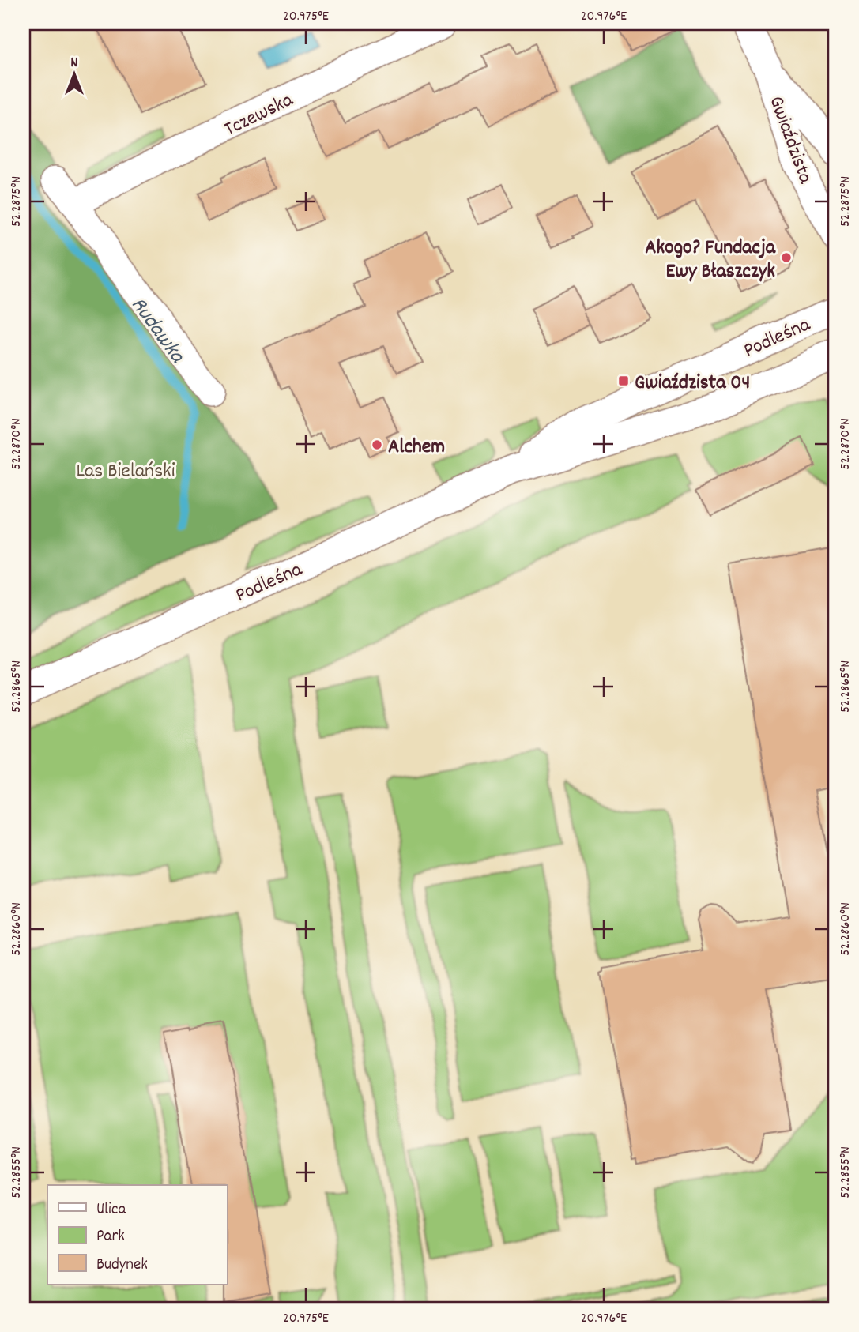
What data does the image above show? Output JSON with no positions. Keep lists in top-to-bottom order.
{
  "streets": {
    "street": ["Tczewska", "Gwiaździsta", "Podleśna"]
  },
  "water": ["Rudawka"],
  "parks": ["Las Bielański"],
  "places": {
    "other": ["Akogo? Fundacja Ewy Błaszczyk", "Alchem"],
    "transit": ["Gwiaździsta 04"]
  },
  "legend": ["Ulica", "Park", "Budynek"],
  "north": "top",
  "coordinates": [
    "20.975°E",
    "20.976°E",
    "52.2875°N",
    "52.2870°N",
    "52.2865°N",
    "52.2860°N",
    "52.2855°N"
  ]
}
